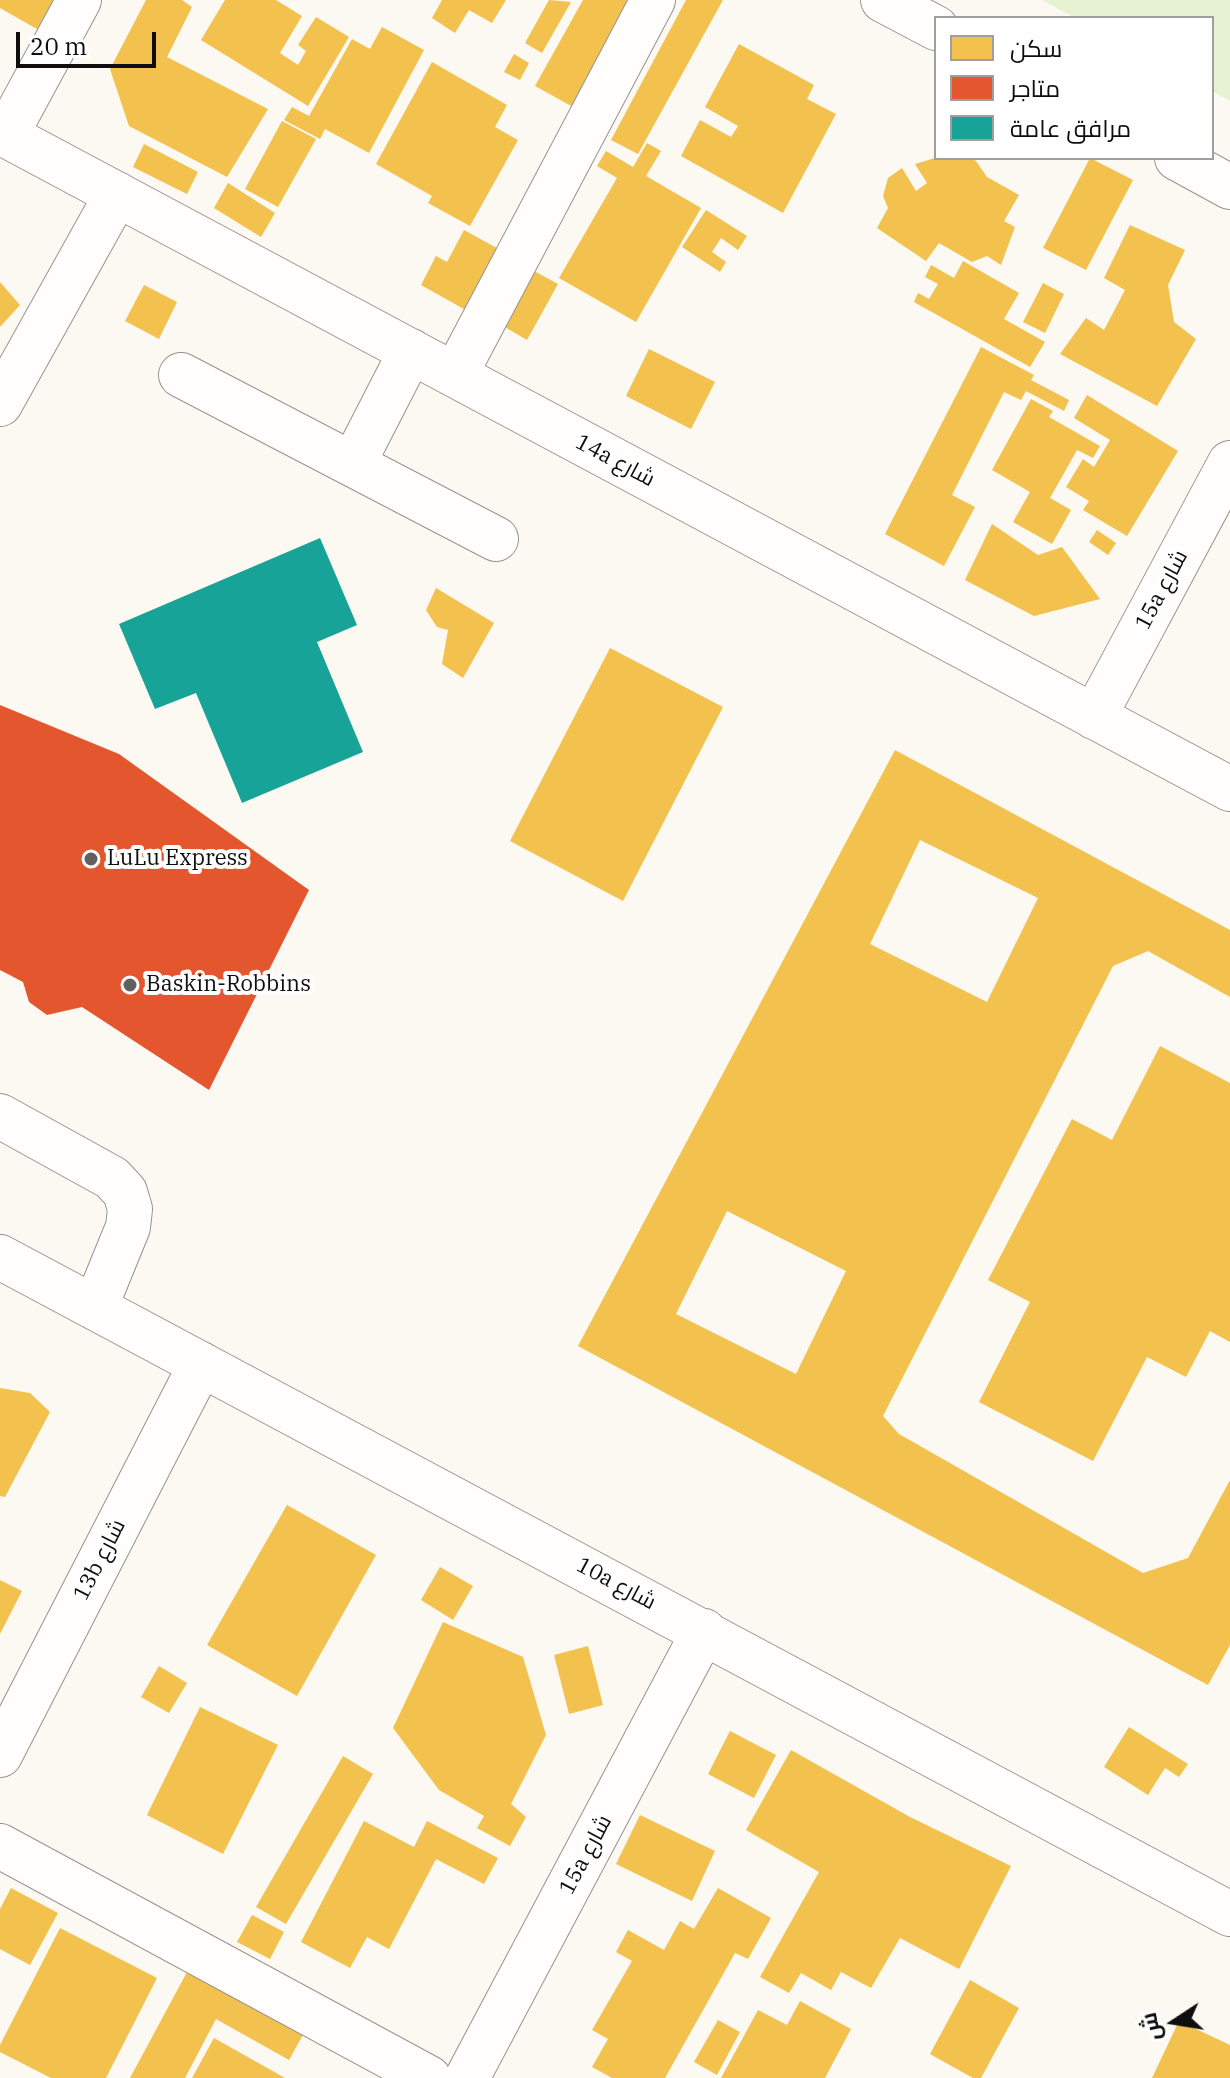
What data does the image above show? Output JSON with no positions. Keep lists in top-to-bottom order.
{
  "streets": {
    "street": [
      "14a شارع",
      "15a شارع",
      "13b شارع",
      "10a شارع"
    ]
  },
  "crossings": [
    ["14a شارع", "15a شارع"],
    ["15a شارع", "10a شارع"],
    ["13b شارع", "10a شارع"]
  ],
  "places": ["LuLu Express", "Baskin-Robbins"],
  "legend": ["سكن", "متاجر", "مرافق عامة"],
  "scale_bar": "20 m",
  "north": "left"
}
